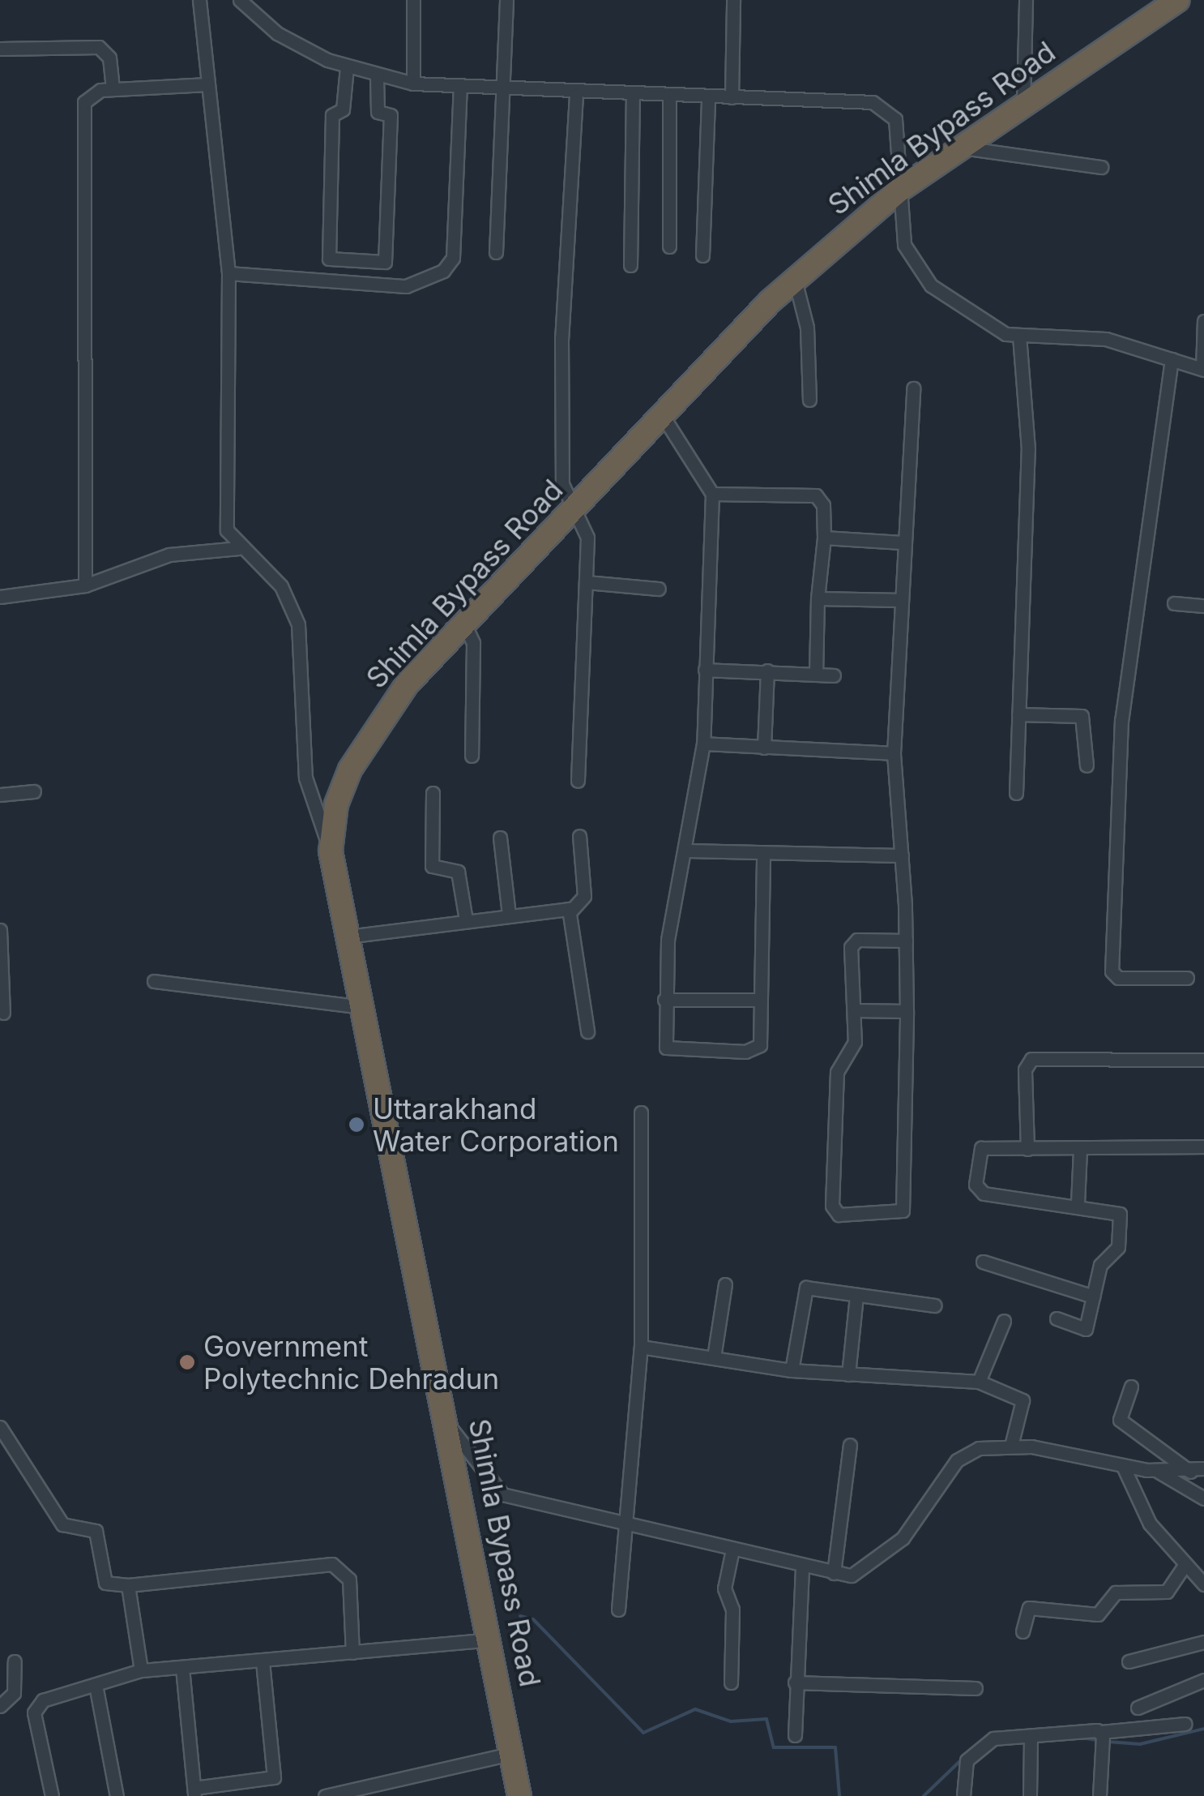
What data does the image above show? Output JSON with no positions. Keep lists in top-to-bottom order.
{
  "streets": {
    "highway": ["Shimla Bypass Road"]
  },
  "places": ["Uttarakhand Water Corporation", "Government Polytechnic Dehradun"]
}
